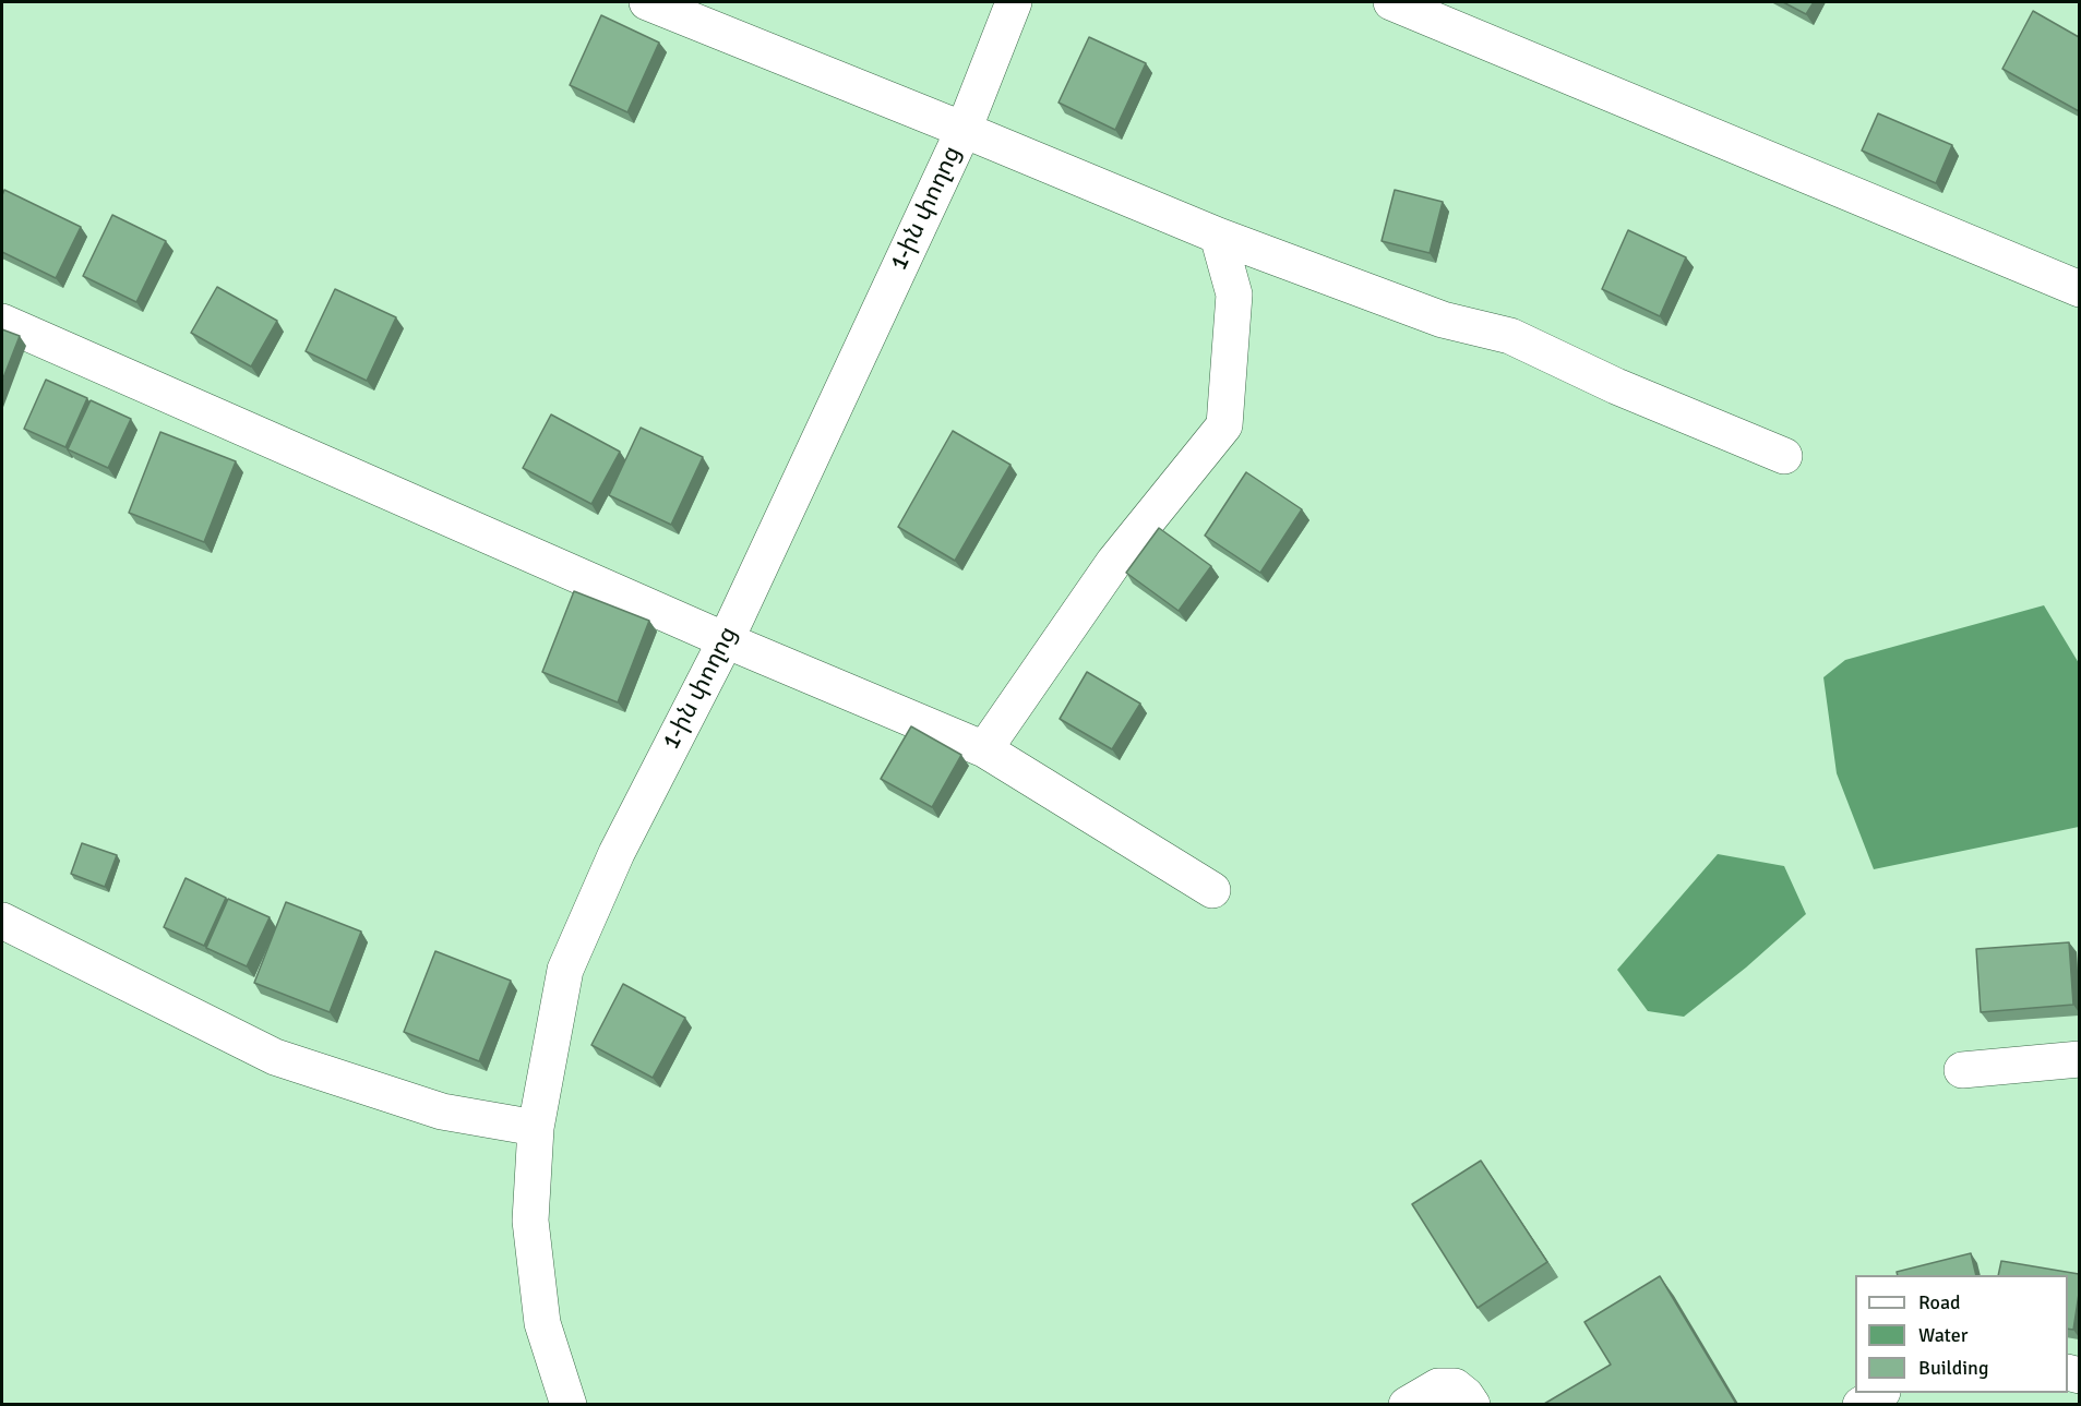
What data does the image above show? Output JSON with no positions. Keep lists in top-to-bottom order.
{
  "streets": {
    "street": ["1-ին փողոց"]
  },
  "legend": ["Road", "Water", "Building"]
}
